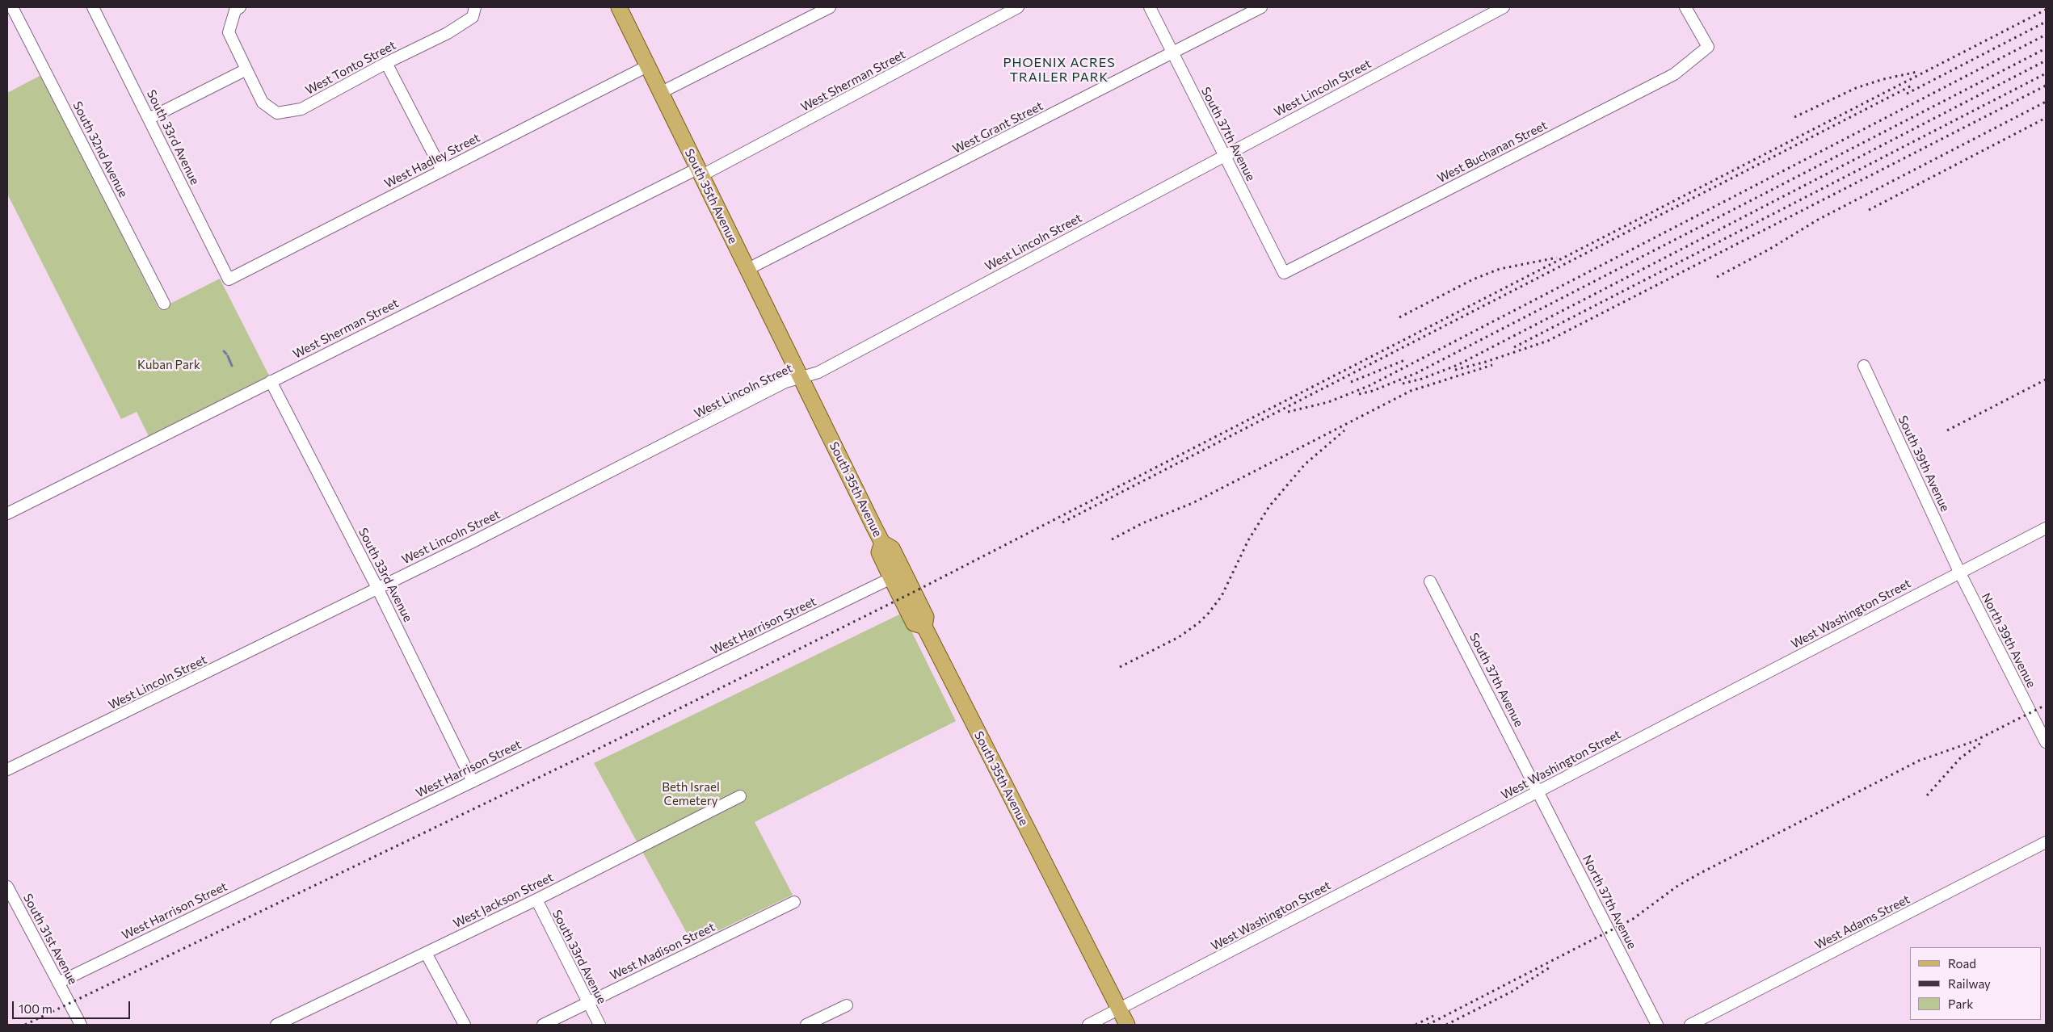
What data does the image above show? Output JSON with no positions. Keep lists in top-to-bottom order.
{
  "streets": {
    "main road": ["South 35th Avenue"],
    "street": [
      "West Tonto Street",
      "West Sherman Street",
      "West Lincoln Street",
      "West Grant Street",
      "South 37th Avenue",
      "South 33rd Avenue",
      "South 32nd Avenue",
      "West Buchanan Street",
      "West Hadley Street",
      "South 39th Avenue",
      "West Washington Street",
      "West Harrison Street",
      "North 39th Avenue",
      "West Jackson Street",
      "North 37th Avenue",
      "West Adams Street",
      "South 31st Avenue",
      "West Madison Street"
    ]
  },
  "crossings": [
    ["West Sherman Street", "South 33rd Avenue"],
    ["West Sherman Street", "South 35th Avenue"],
    ["West Lincoln Street", "South 37th Avenue"],
    ["West Lincoln Street", "South 33rd Avenue"],
    ["West Lincoln Street", "South 35th Avenue"],
    ["West Grant Street", "South 37th Avenue"],
    ["West Grant Street", "South 35th Avenue"],
    ["South 37th Avenue", "West Buchanan Street"],
    ["South 37th Avenue", "West Washington Street"],
    ["South 37th Avenue", "North 37th Avenue"],
    ["South 33rd Avenue", "West Hadley Street"],
    ["South 33rd Avenue", "West Harrison Street"],
    ["South 33rd Avenue", "West Jackson Street"],
    ["South 33rd Avenue", "West Madison Street"],
    ["West Hadley Street", "South 35th Avenue"],
    ["South 35th Avenue", "West Washington Street"],
    ["South 39th Avenue", "West Washington Street"],
    ["South 39th Avenue", "North 39th Avenue"],
    ["West Washington Street", "North 39th Avenue"],
    ["West Washington Street", "North 37th Avenue"],
    ["West Harrison Street", "South 31st Avenue"]
  ],
  "districts": ["PHOENIX ACRES TRAILER PARK"],
  "parks": ["Kuban Park", "Beth Israel Cemetery"],
  "legend": ["Road", "Railway", "Park"],
  "scale_bar": "100 m"
}
